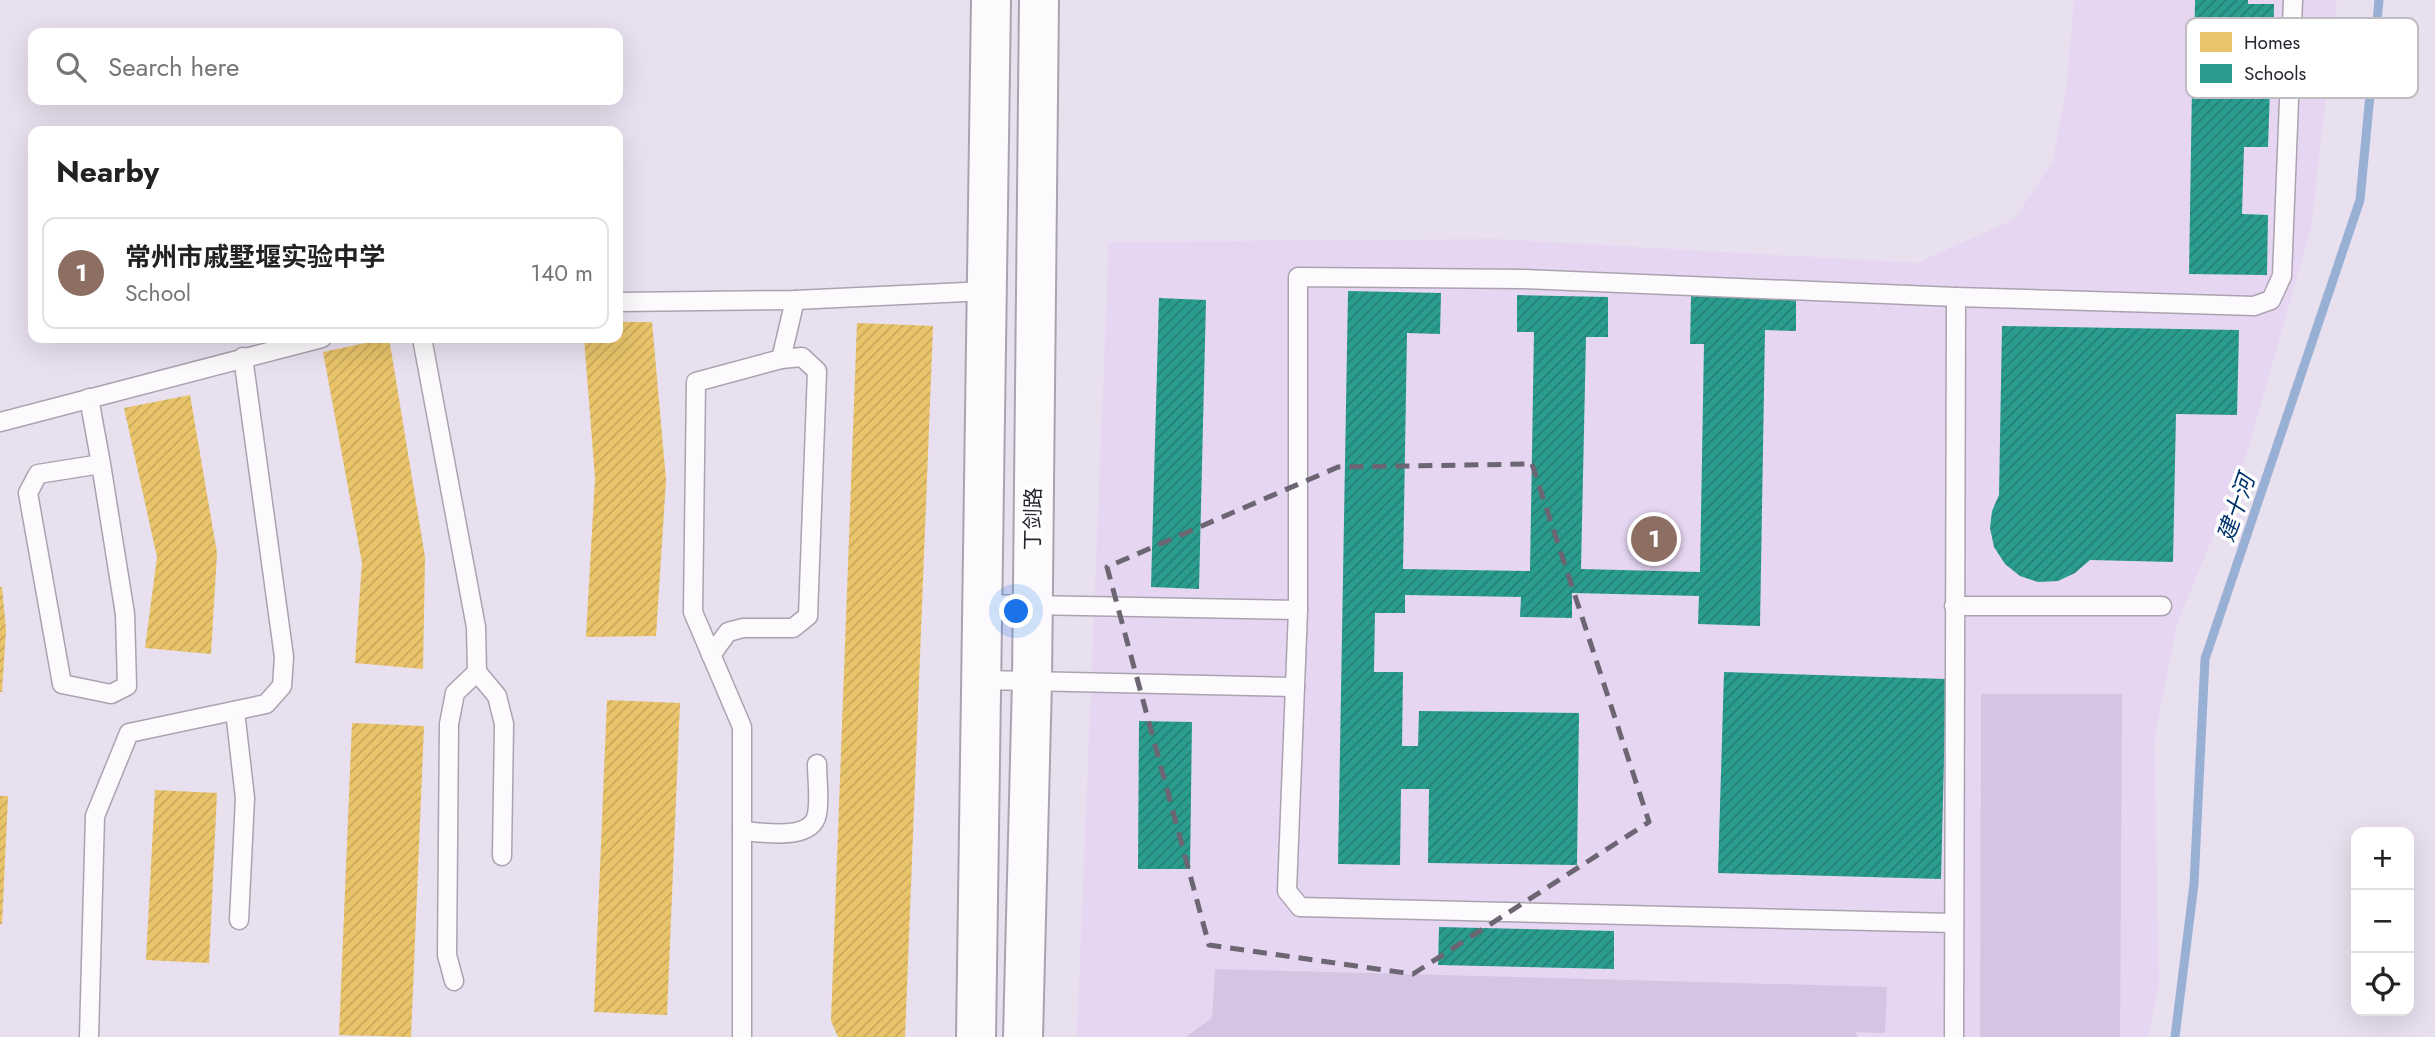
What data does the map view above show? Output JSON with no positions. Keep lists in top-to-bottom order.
{
  "streets": {
    "main road": ["丁剑路"]
  },
  "water": ["建十河"],
  "legend": ["Homes", "Schools"],
  "page": {
    "search": "Search here",
    "heading": "Nearby",
    "list": [
      {
        "mark": "1",
        "name": "常州市戚墅堰实验中学",
        "note": "School",
        "value": "140 m"
      }
    ],
    "pins": "1",
    "map_buttons": ["+", "−"]
  }
}
